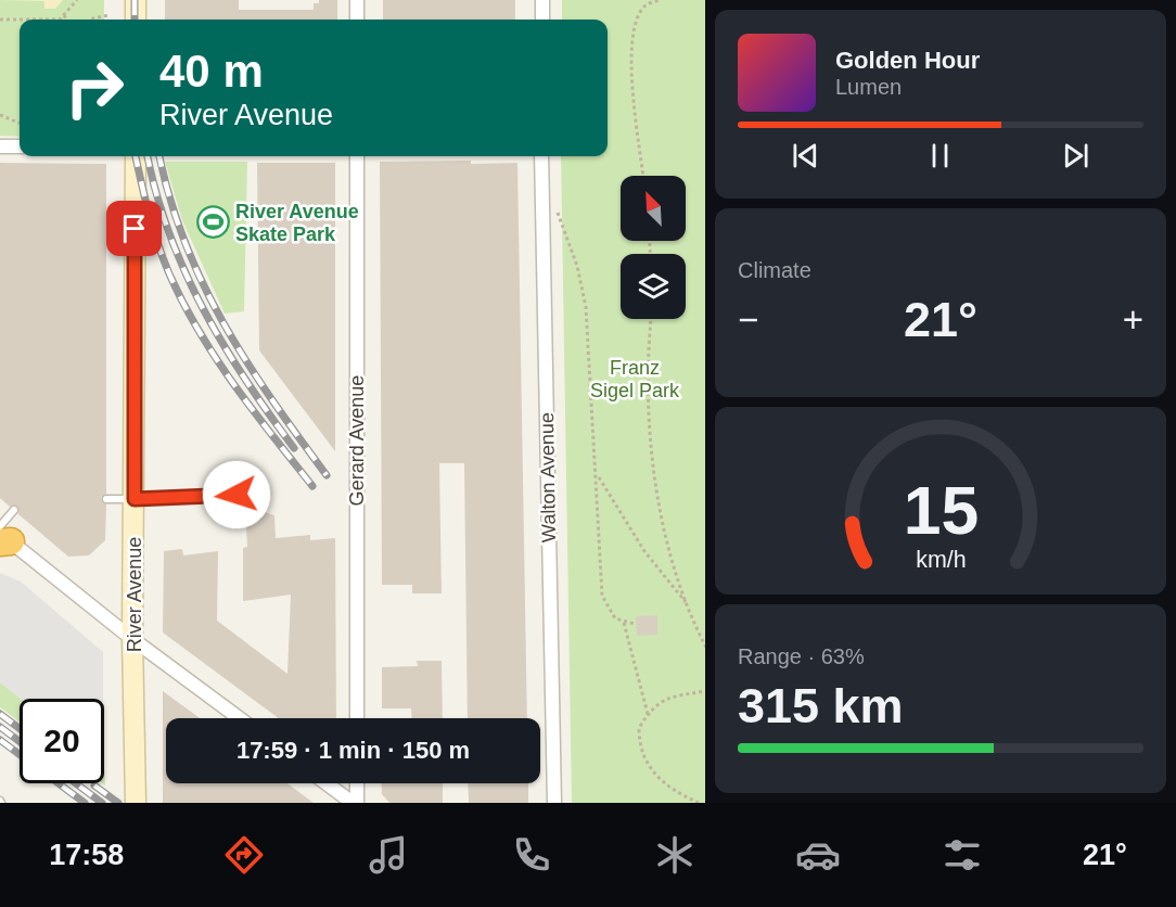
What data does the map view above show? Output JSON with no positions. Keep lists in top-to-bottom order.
{
  "streets": {
    "main road": ["River Avenue"],
    "street": ["Gerard Avenue", "Walton Avenue"]
  },
  "parks": ["Franz Sigel Park"],
  "places": {
    "sports": ["River Avenue Skate Park"]
  },
  "north": "top left",
  "page": {
    "turn": ["40 m", "River Avenue"],
    "song": ["Golden Hour", "Lumen"],
    "tile": [
      "Climate",
      ["Range · 63%", "315 km"]
    ],
    "heat": ["−", "21°", "+"],
    "limit": "20",
    "trip": "17:59 · 1 min · 150 m",
    "tabs": ["17:58", "21°"],
    "gauge": ["15", "km/h"]
  }
}
